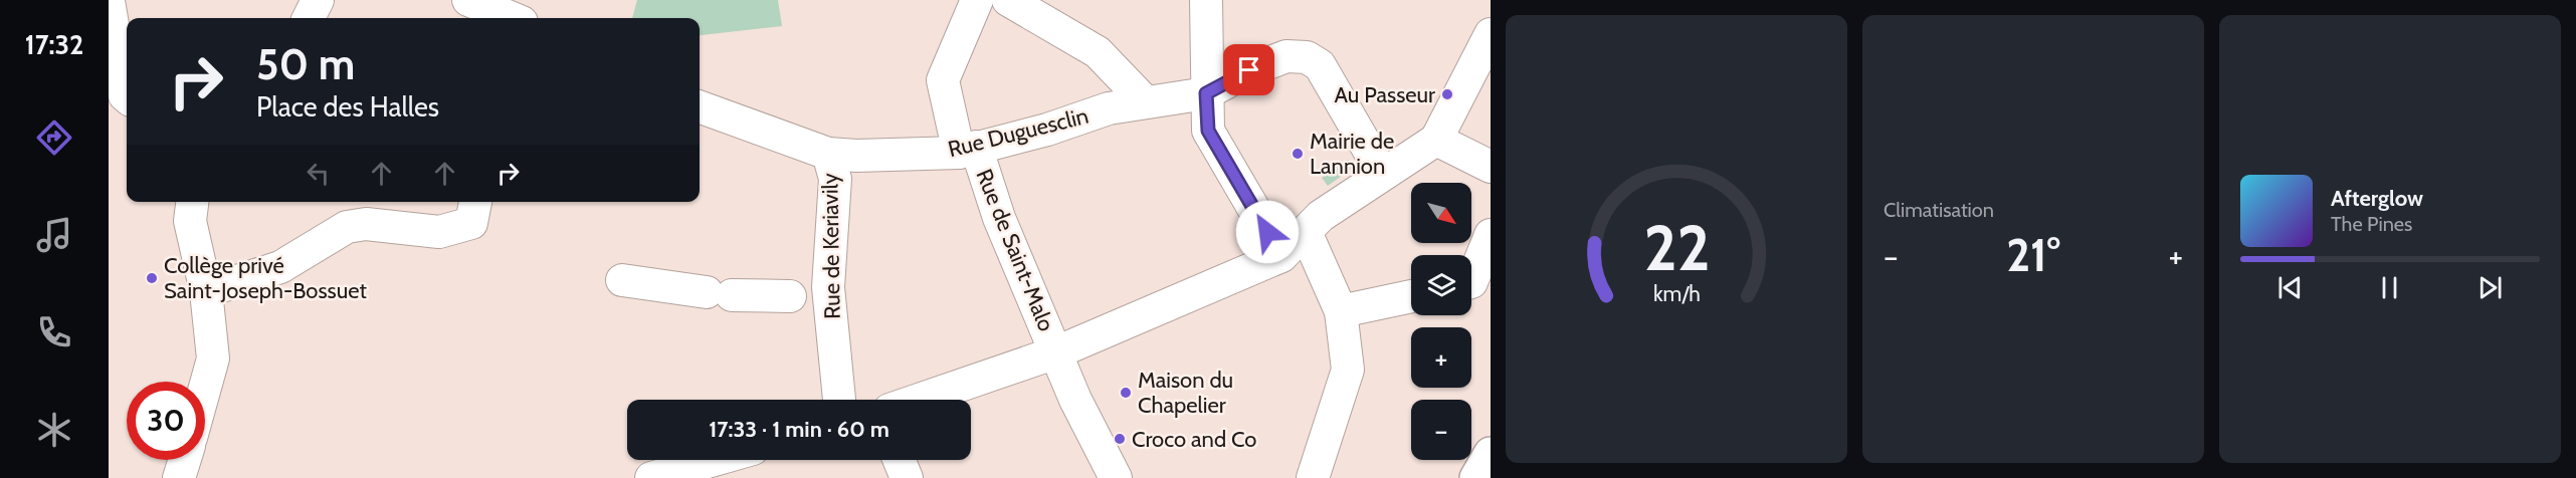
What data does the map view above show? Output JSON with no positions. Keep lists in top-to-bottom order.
{
  "streets": {
    "street": ["Rue Duguesclin", "Rue de Keriavily", "Rue de Saint-Malo"]
  },
  "crossings": [
    ["Rue Duguesclin", "Rue de Keriavily"],
    ["Rue Duguesclin", "Rue de Saint-Malo"]
  ],
  "places": [
    "Au Passeur",
    "Mairie de Lannion",
    "Collège privé Saint-Joseph-Bossuet",
    "Maison du Chapelier",
    "Croco and Co"
  ],
  "north": "bottom right",
  "page": {
    "tabs": "17:32",
    "tile": "Climatisation",
    "turn": ["50 m", "Place des Halles"],
    "song": ["Afterglow", "The Pines"],
    "map_buttons": ["+", "−"],
    "heat": ["−", "21°", "+"],
    "limit": "30",
    "trip": "17:33 · 1 min · 60 m",
    "gauge": ["22", "km/h"]
  }
}
